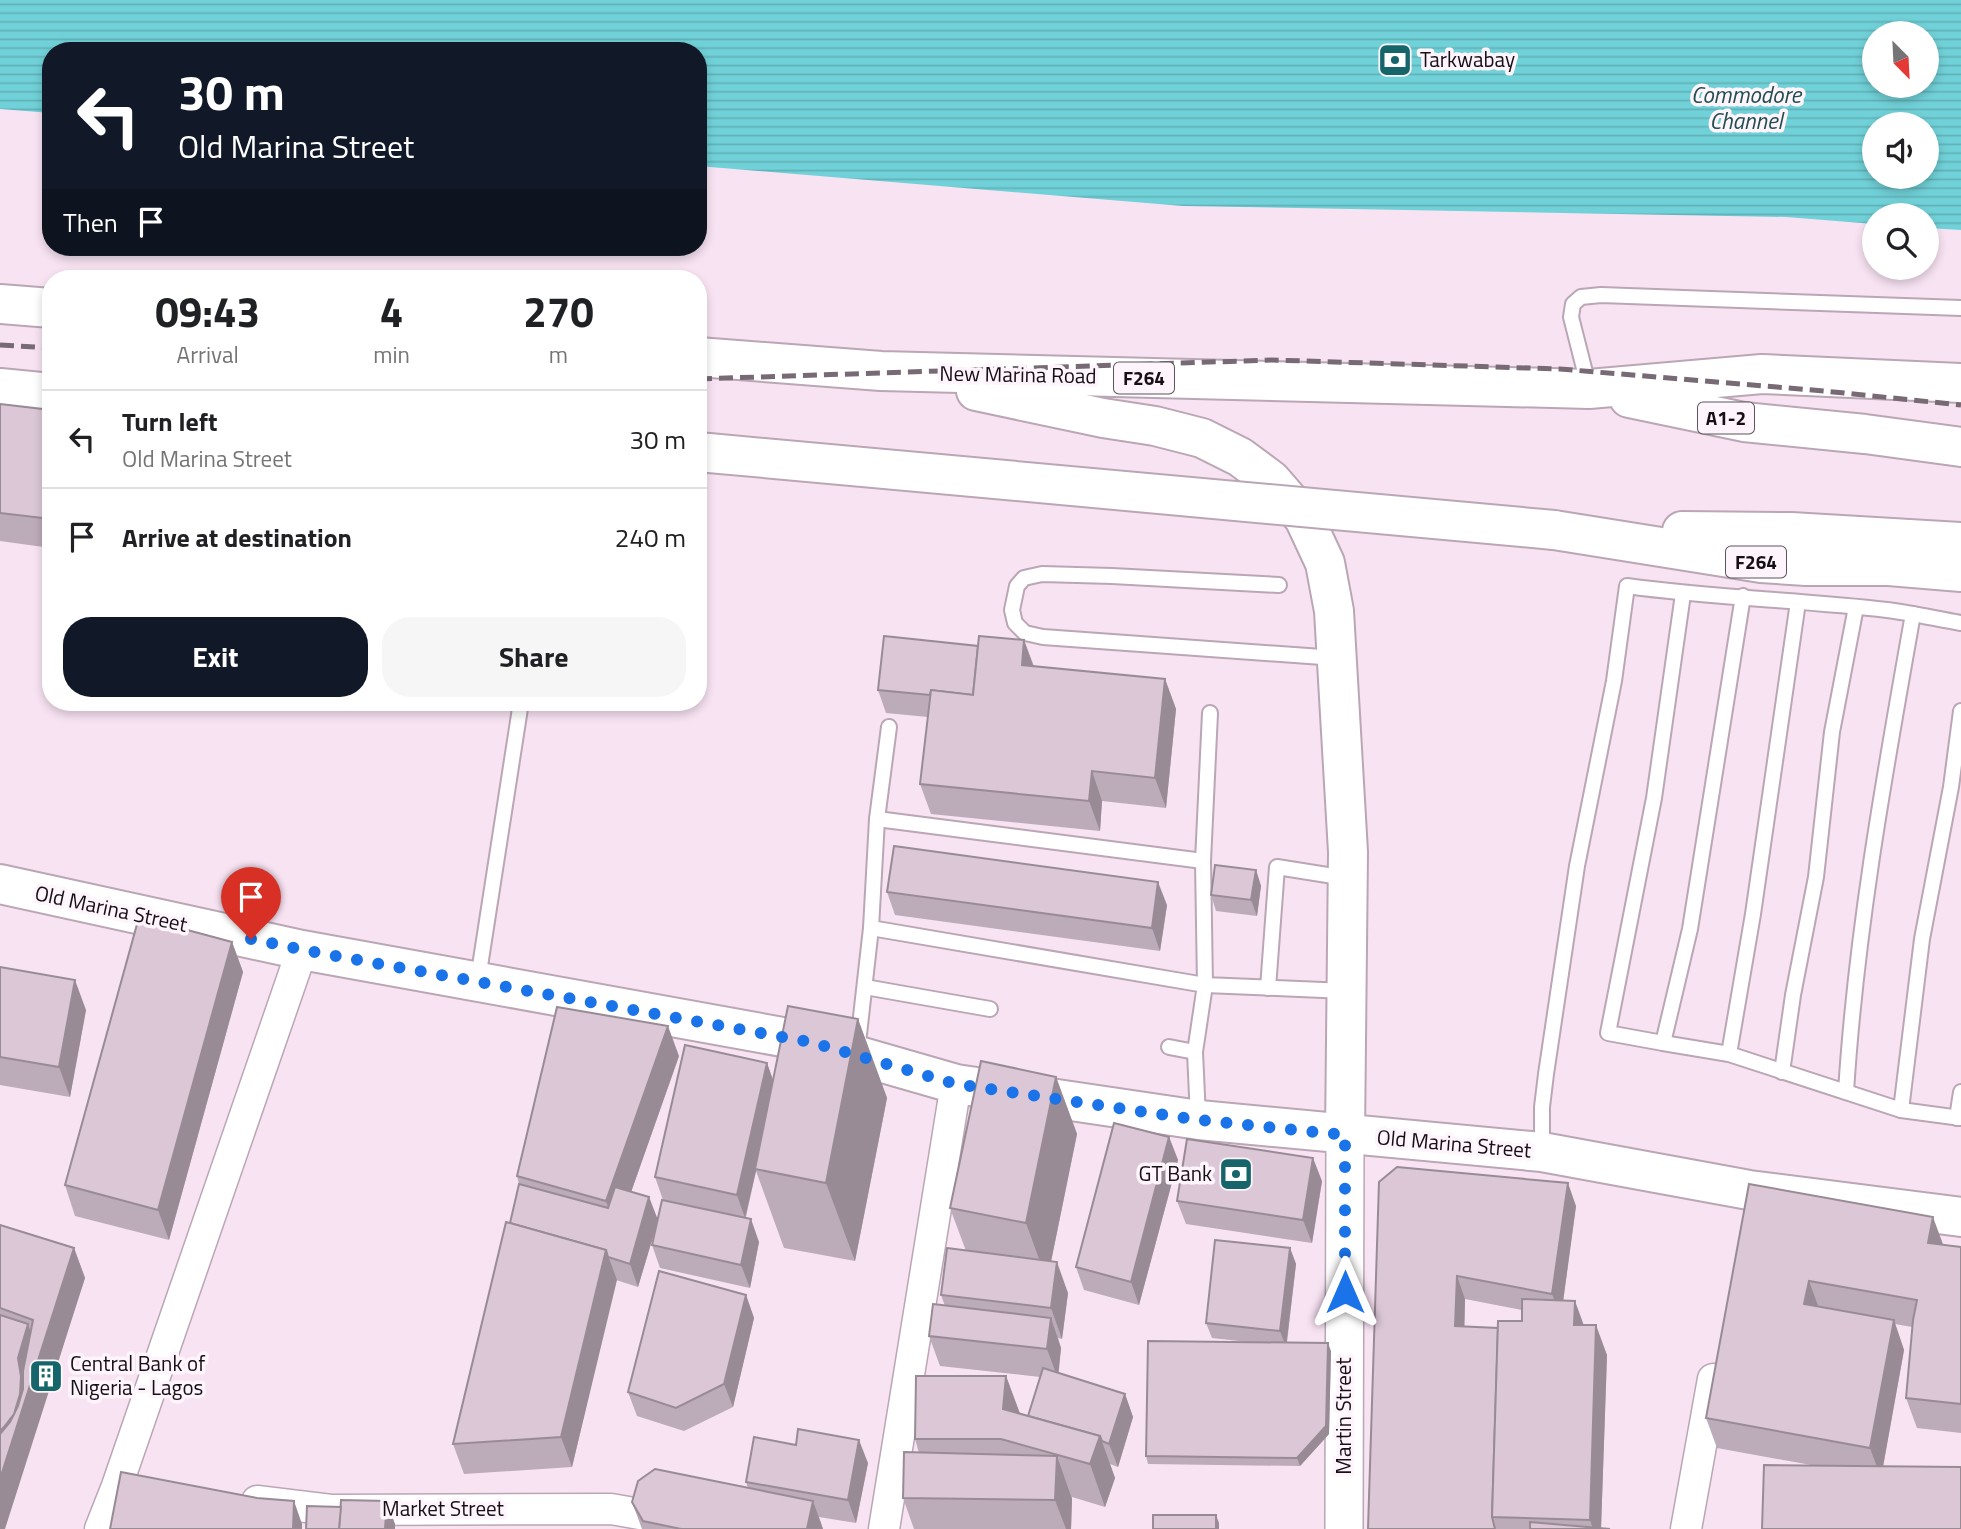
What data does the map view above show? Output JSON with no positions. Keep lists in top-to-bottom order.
{
  "streets": {
    "main road": [
      "New Marina Road",
      "F264",
      "A1-2",
      "Old Marina Street"
    ],
    "street": ["Martin Street", "Market Street"]
  },
  "crossings": [
    ["New Marina Road", "F264"],
    ["New Marina Road", "A1-2"],
    ["F264", "A1-2"],
    ["Old Marina Street", "Martin Street"]
  ],
  "water": ["Commodore Channel"],
  "places": {
    "bank": ["Tarkwabay", "GT Bank"],
    "building": ["Central Bank of Nigeria - Lagos"]
  },
  "north": "bottom right",
  "page": {
    "turn": ["30 m", "Old Marina Street"],
    "then": "Then",
    "eta": [
      "09:43",
      "Arrival",
      "4",
      "min",
      "270",
      "m"
    ],
    "list": [
      {
        "name": "Turn left",
        "note": "Old Marina Street",
        "value": "30 m"
      },
      {
        "name": "Arrive at destination",
        "value": "240 m"
      }
    ],
    "buttons": ["Exit", "Share"]
  }
}
